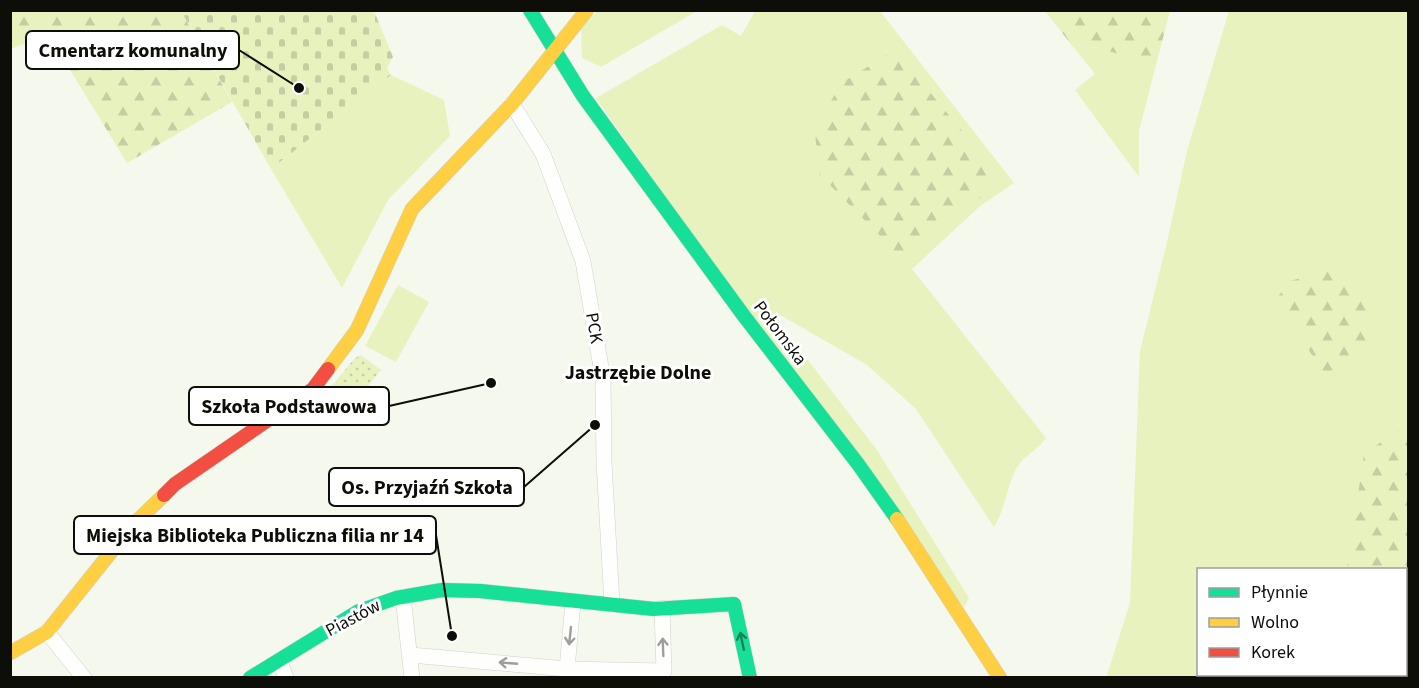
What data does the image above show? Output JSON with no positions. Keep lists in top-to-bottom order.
{
  "streets": {
    "street": ["PCK", "Połomska", "Piastów"]
  },
  "crossings": [
    ["PCK", "Piastów"]
  ],
  "districts": ["Jastrzębie Dolne"],
  "places": [
    "Cmentarz komunalny",
    "Szkoła Podstawowa",
    "Os. Przyjaźń Szkoła",
    "Miejska Biblioteka Publiczna filia nr 14"
  ],
  "legend": ["Płynnie", "Wolno", "Korek"]
}
